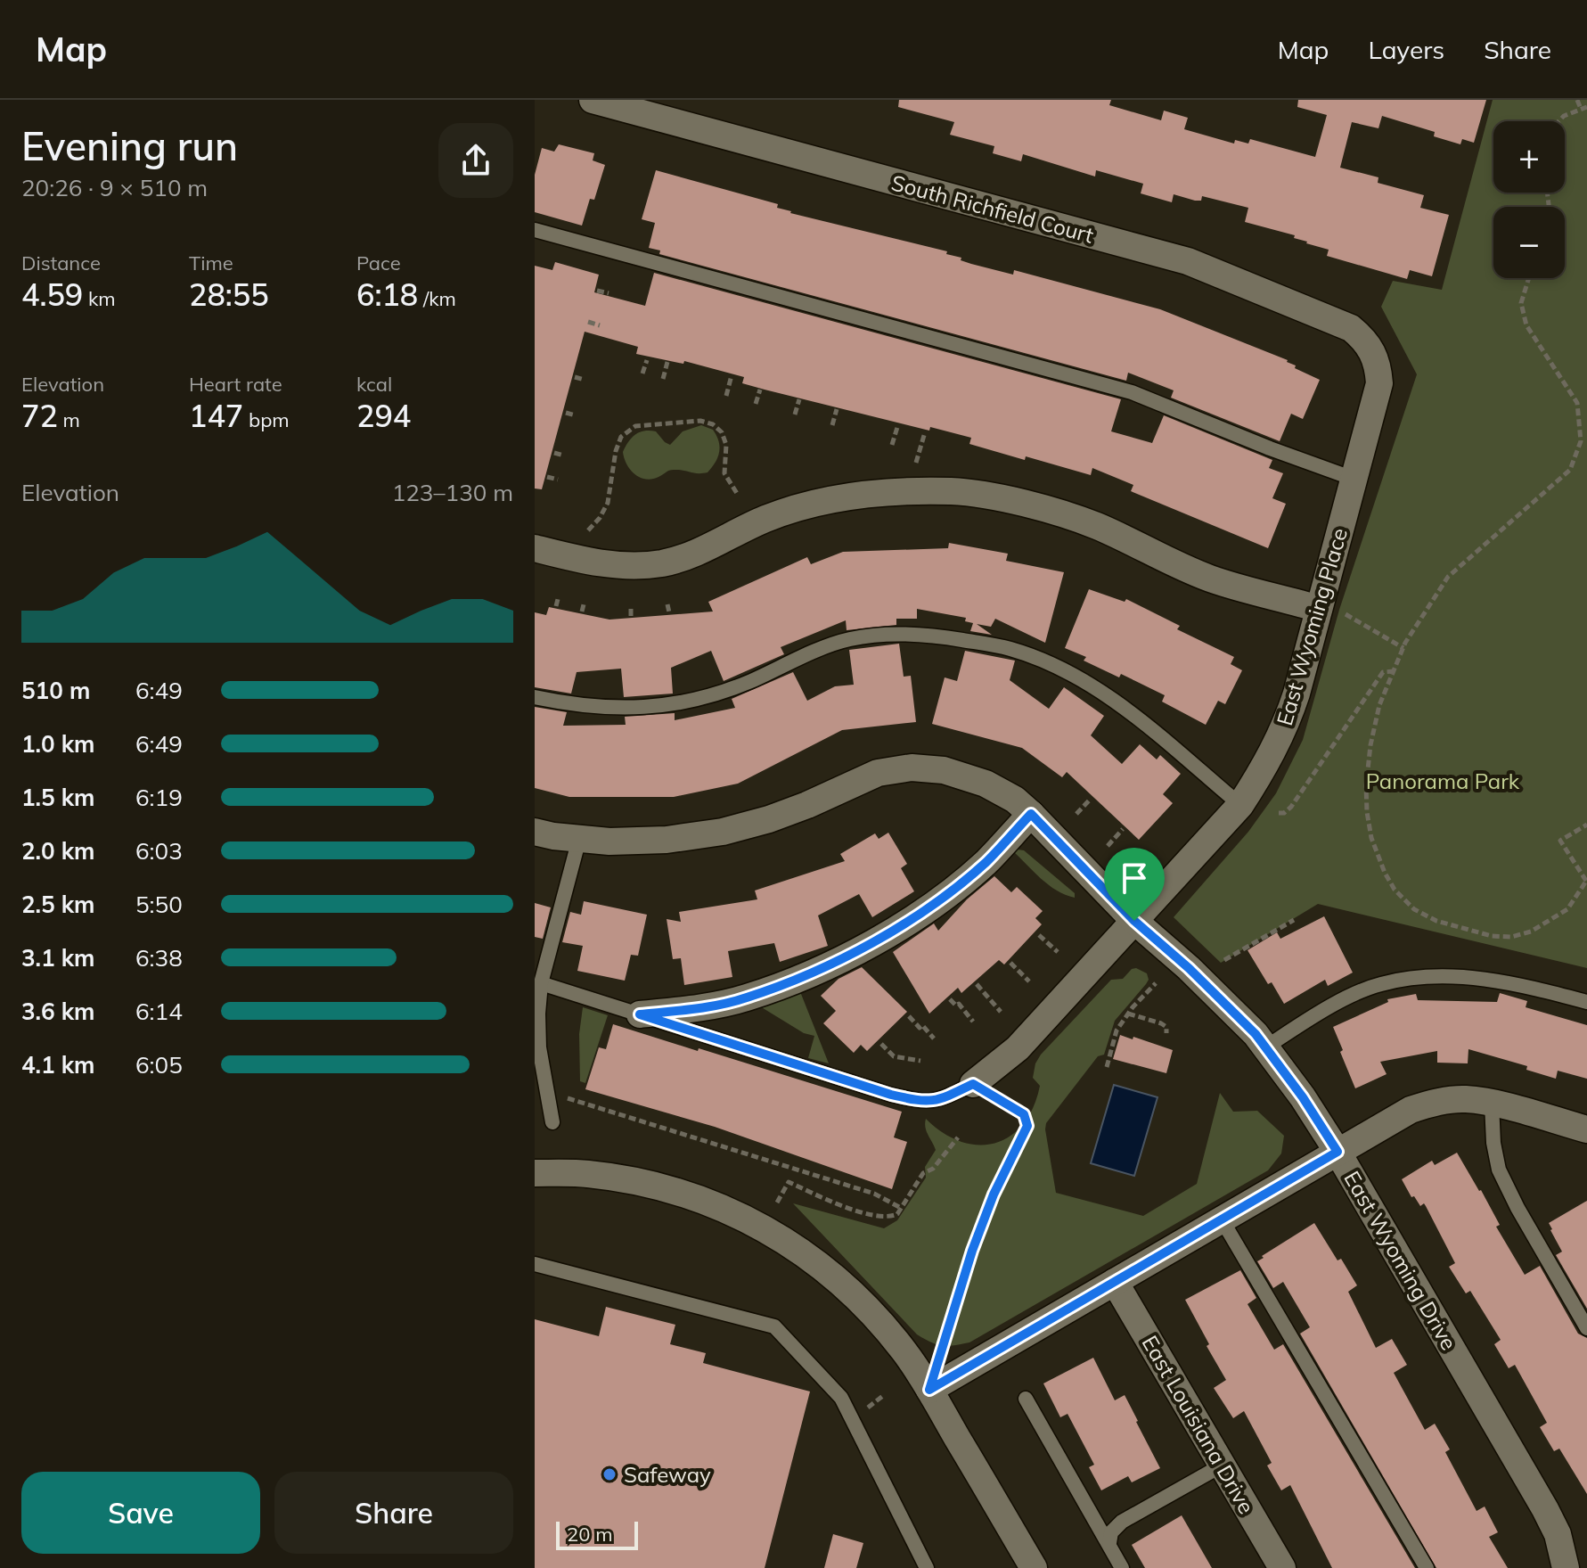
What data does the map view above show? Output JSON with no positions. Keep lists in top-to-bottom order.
{
  "streets": {
    "street": [
      "South Richfield Court",
      "East Wyoming Place",
      "East Wyoming Drive",
      "East Louisiana Drive"
    ]
  },
  "crossings": [
    ["South Richfield Court", "East Wyoming Place"],
    ["East Wyoming Place", "East Wyoming Drive"]
  ],
  "parks": ["Panorama Park"],
  "places": ["Safeway"],
  "scale_bar": "20 m",
  "page": {
    "header": "Map",
    "nav": ["Map", "Layers", "Share"],
    "heading": ["Evening run", "20:26 · 9 × 510 m"],
    "map_buttons": ["+", "−"],
    "stats": [
      ["Distance", "4.59 km"],
      ["Time", "28:55"],
      ["Pace", "6:18 /km"],
      ["Elevation", "72 m"],
      ["Heart rate", "147 bpm"],
      ["kcal", "294"]
    ],
    "chart": ["Elevation", "123–130 m"],
    "list": [
      {
        "name": "510 m",
        "note": "6:49"
      },
      {
        "name": "1.0 km",
        "note": "6:49"
      },
      {
        "name": "1.5 km",
        "note": "6:19"
      },
      {
        "name": "2.0 km",
        "note": "6:03"
      },
      {
        "name": "2.5 km",
        "note": "5:50"
      },
      {
        "name": "3.1 km",
        "note": "6:38"
      },
      {
        "name": "3.6 km",
        "note": "6:14"
      },
      {
        "name": "4.1 km",
        "note": "6:05"
      }
    ],
    "buttons": ["Save", "Share"],
    "scale": "20 m"
  }
}
